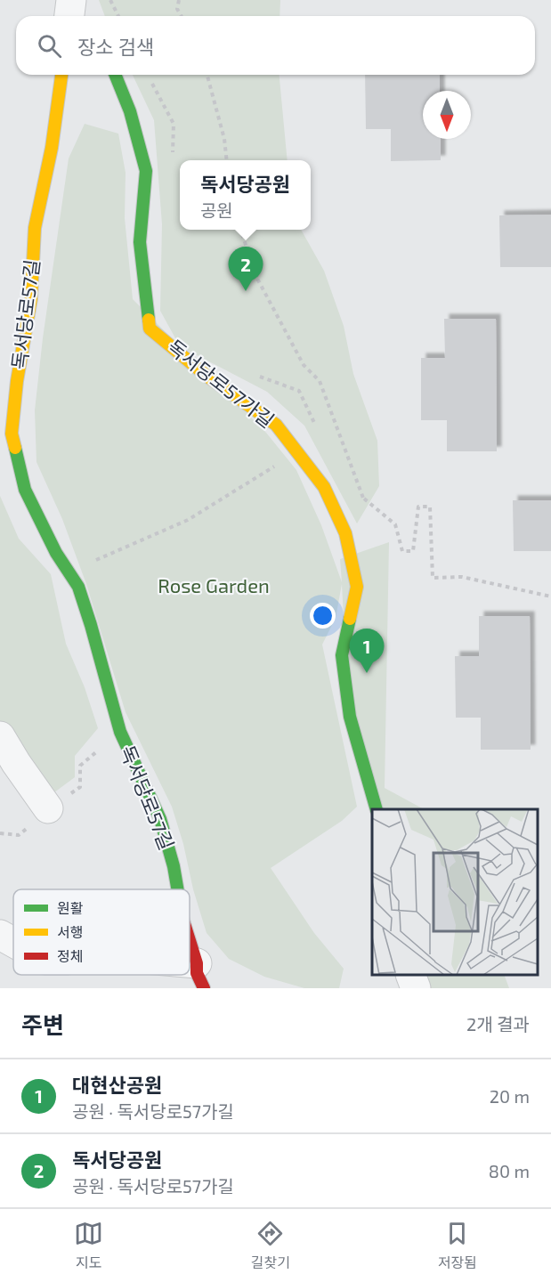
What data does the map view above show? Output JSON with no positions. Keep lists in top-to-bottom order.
{
  "streets": {
    "street": ["독서당로57길", "독서당로57가길"]
  },
  "parks": ["Rose Garden"],
  "legend": ["원활", "서행", "정체"],
  "north": "bottom",
  "page": {
    "search": "장소 검색",
    "popup": ["독서당공원", "공원"],
    "pins": ["2", "1"],
    "heading": ["주변", "2개 결과"],
    "list": [
      {
        "mark": "1",
        "name": "대현산공원",
        "note": "공원 · 독서당로57가길",
        "value": "20 m"
      },
      {
        "mark": "2",
        "name": "독서당공원",
        "note": "공원 · 독서당로57가길",
        "value": "80 m"
      }
    ],
    "nav": ["지도", "길찾기", "저장됨"]
  }
}
